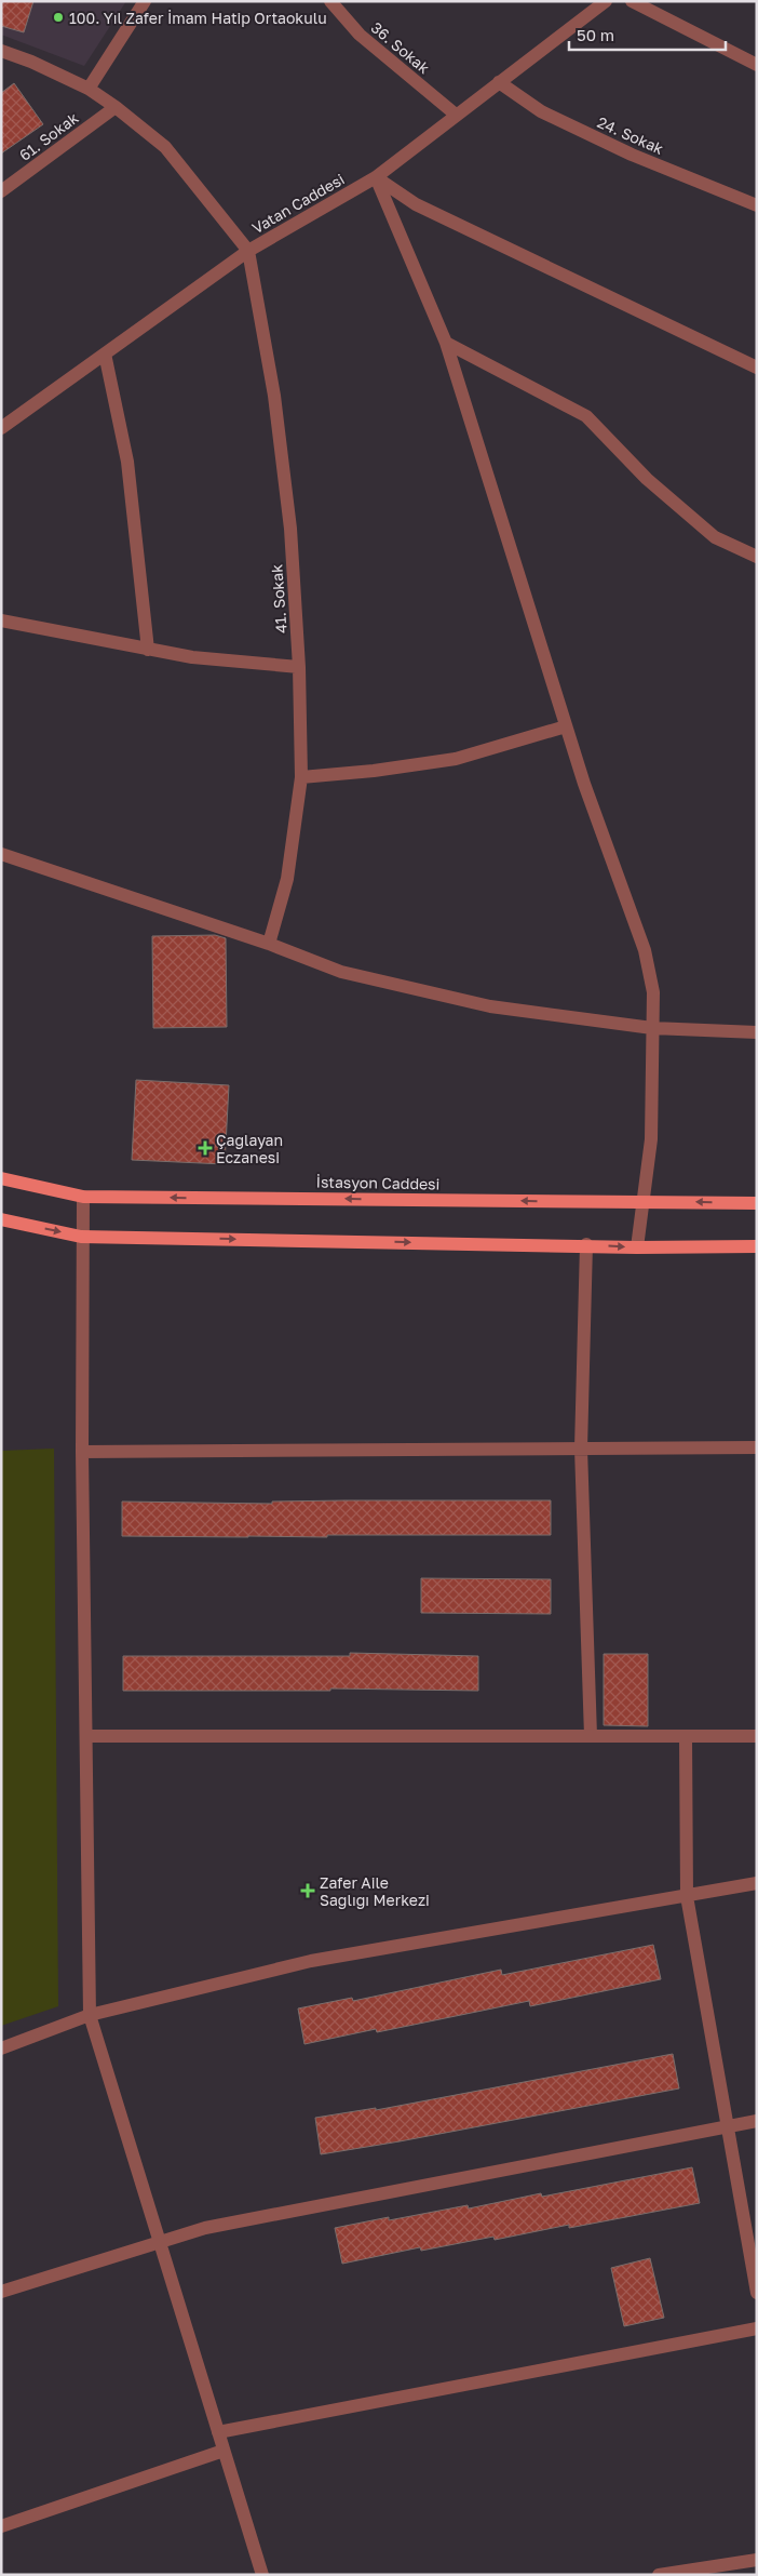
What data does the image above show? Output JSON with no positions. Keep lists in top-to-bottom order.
{
  "streets": {
    "main road": ["İstasyon Caddesi"],
    "street": [
      "36. Sokak",
      "24. Sokak",
      "61. Sokak",
      "Vatan Caddesi",
      "41. Sokak"
    ]
  },
  "crossings": [
    ["36. Sokak", "Vatan Caddesi"],
    ["24. Sokak", "Vatan Caddesi"],
    ["Vatan Caddesi", "41. Sokak"]
  ],
  "places": {
    "other": ["100. Yıl Zafer İmam Hatip Ortaokulu"],
    "health": ["Çağlayan Eczanesi", "Zafer Aile Sağlığı Merkezi"]
  },
  "scale_bar": "50 m"
}
